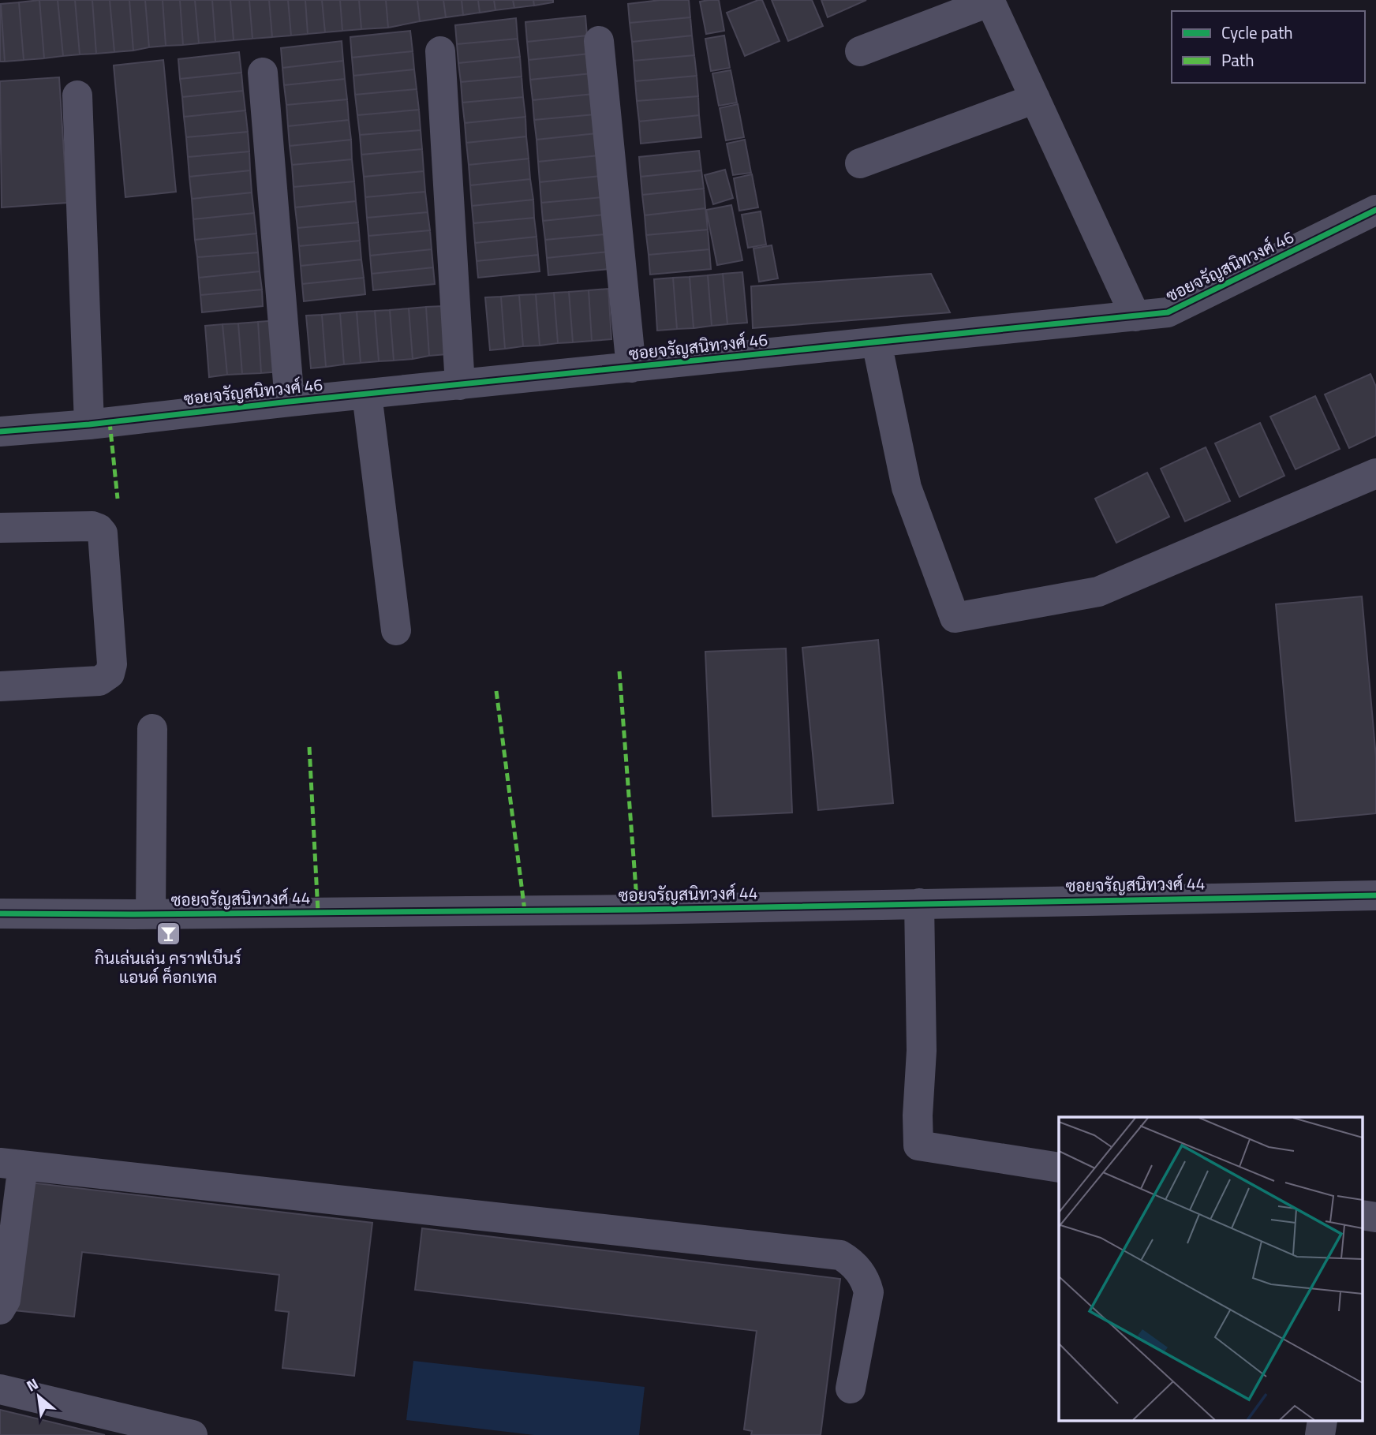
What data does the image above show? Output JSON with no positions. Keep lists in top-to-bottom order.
{
  "streets": {
    "street": ["ซอยจรัญสนิทวงศ์ 46", "ซอยจรัญสนิทวงศ์ 44"]
  },
  "places": {
    "bar": ["กินเล่นเล่น คราฟเบีนร์ แอนด์ ค็อกเทล"]
  },
  "legend": ["Cycle path", "Path"],
  "north": "top left"
}
